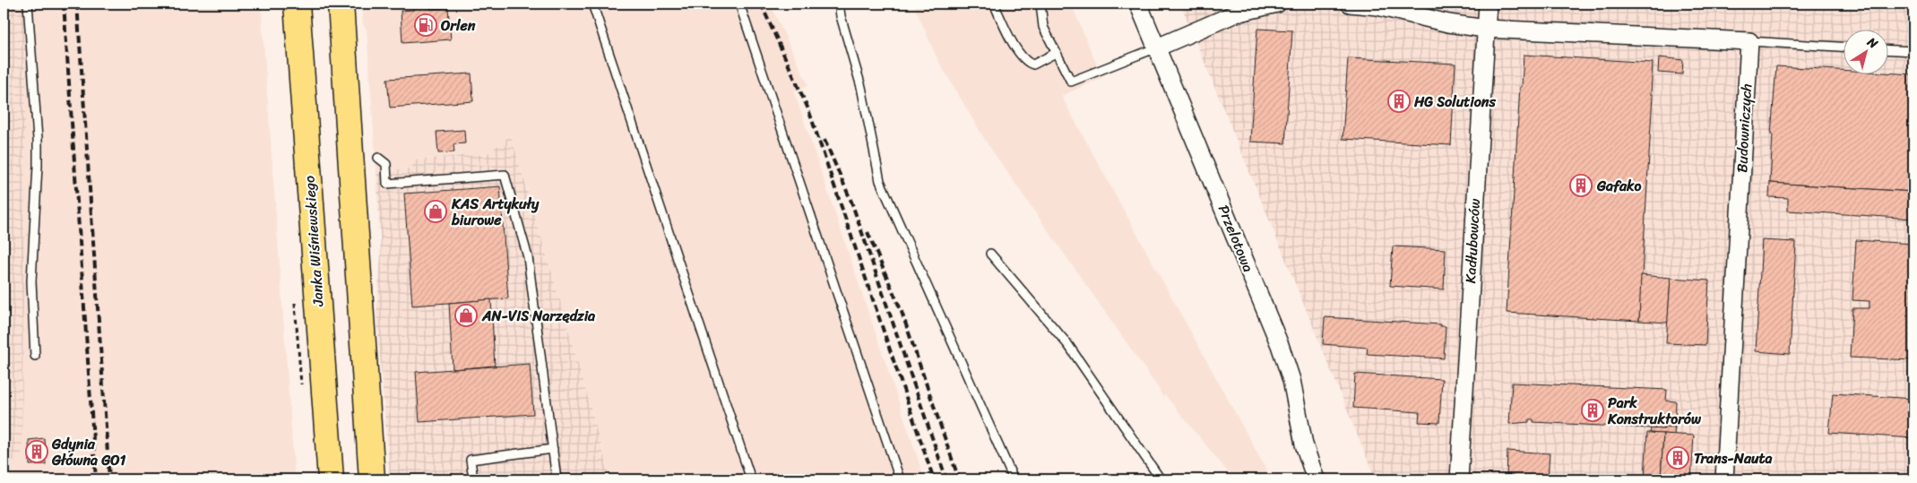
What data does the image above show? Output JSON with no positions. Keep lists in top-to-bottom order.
{
  "streets": {
    "highway": ["Janka Wiśniewskiego"],
    "street": ["Budowniczych", "Przelotowa", "Kadłubowców"]
  },
  "places": {
    "fuel station": ["Orlen"],
    "building": [
      "HG Solutions",
      "Gafako",
      "Park Konstruktorów",
      "Gdynia Główna GO1",
      "Trans-Nauta"
    ],
    "shop": ["KAS Artykuły biurowe", "AN-VIS Narzędzia"]
  },
  "north": "top right"
}
